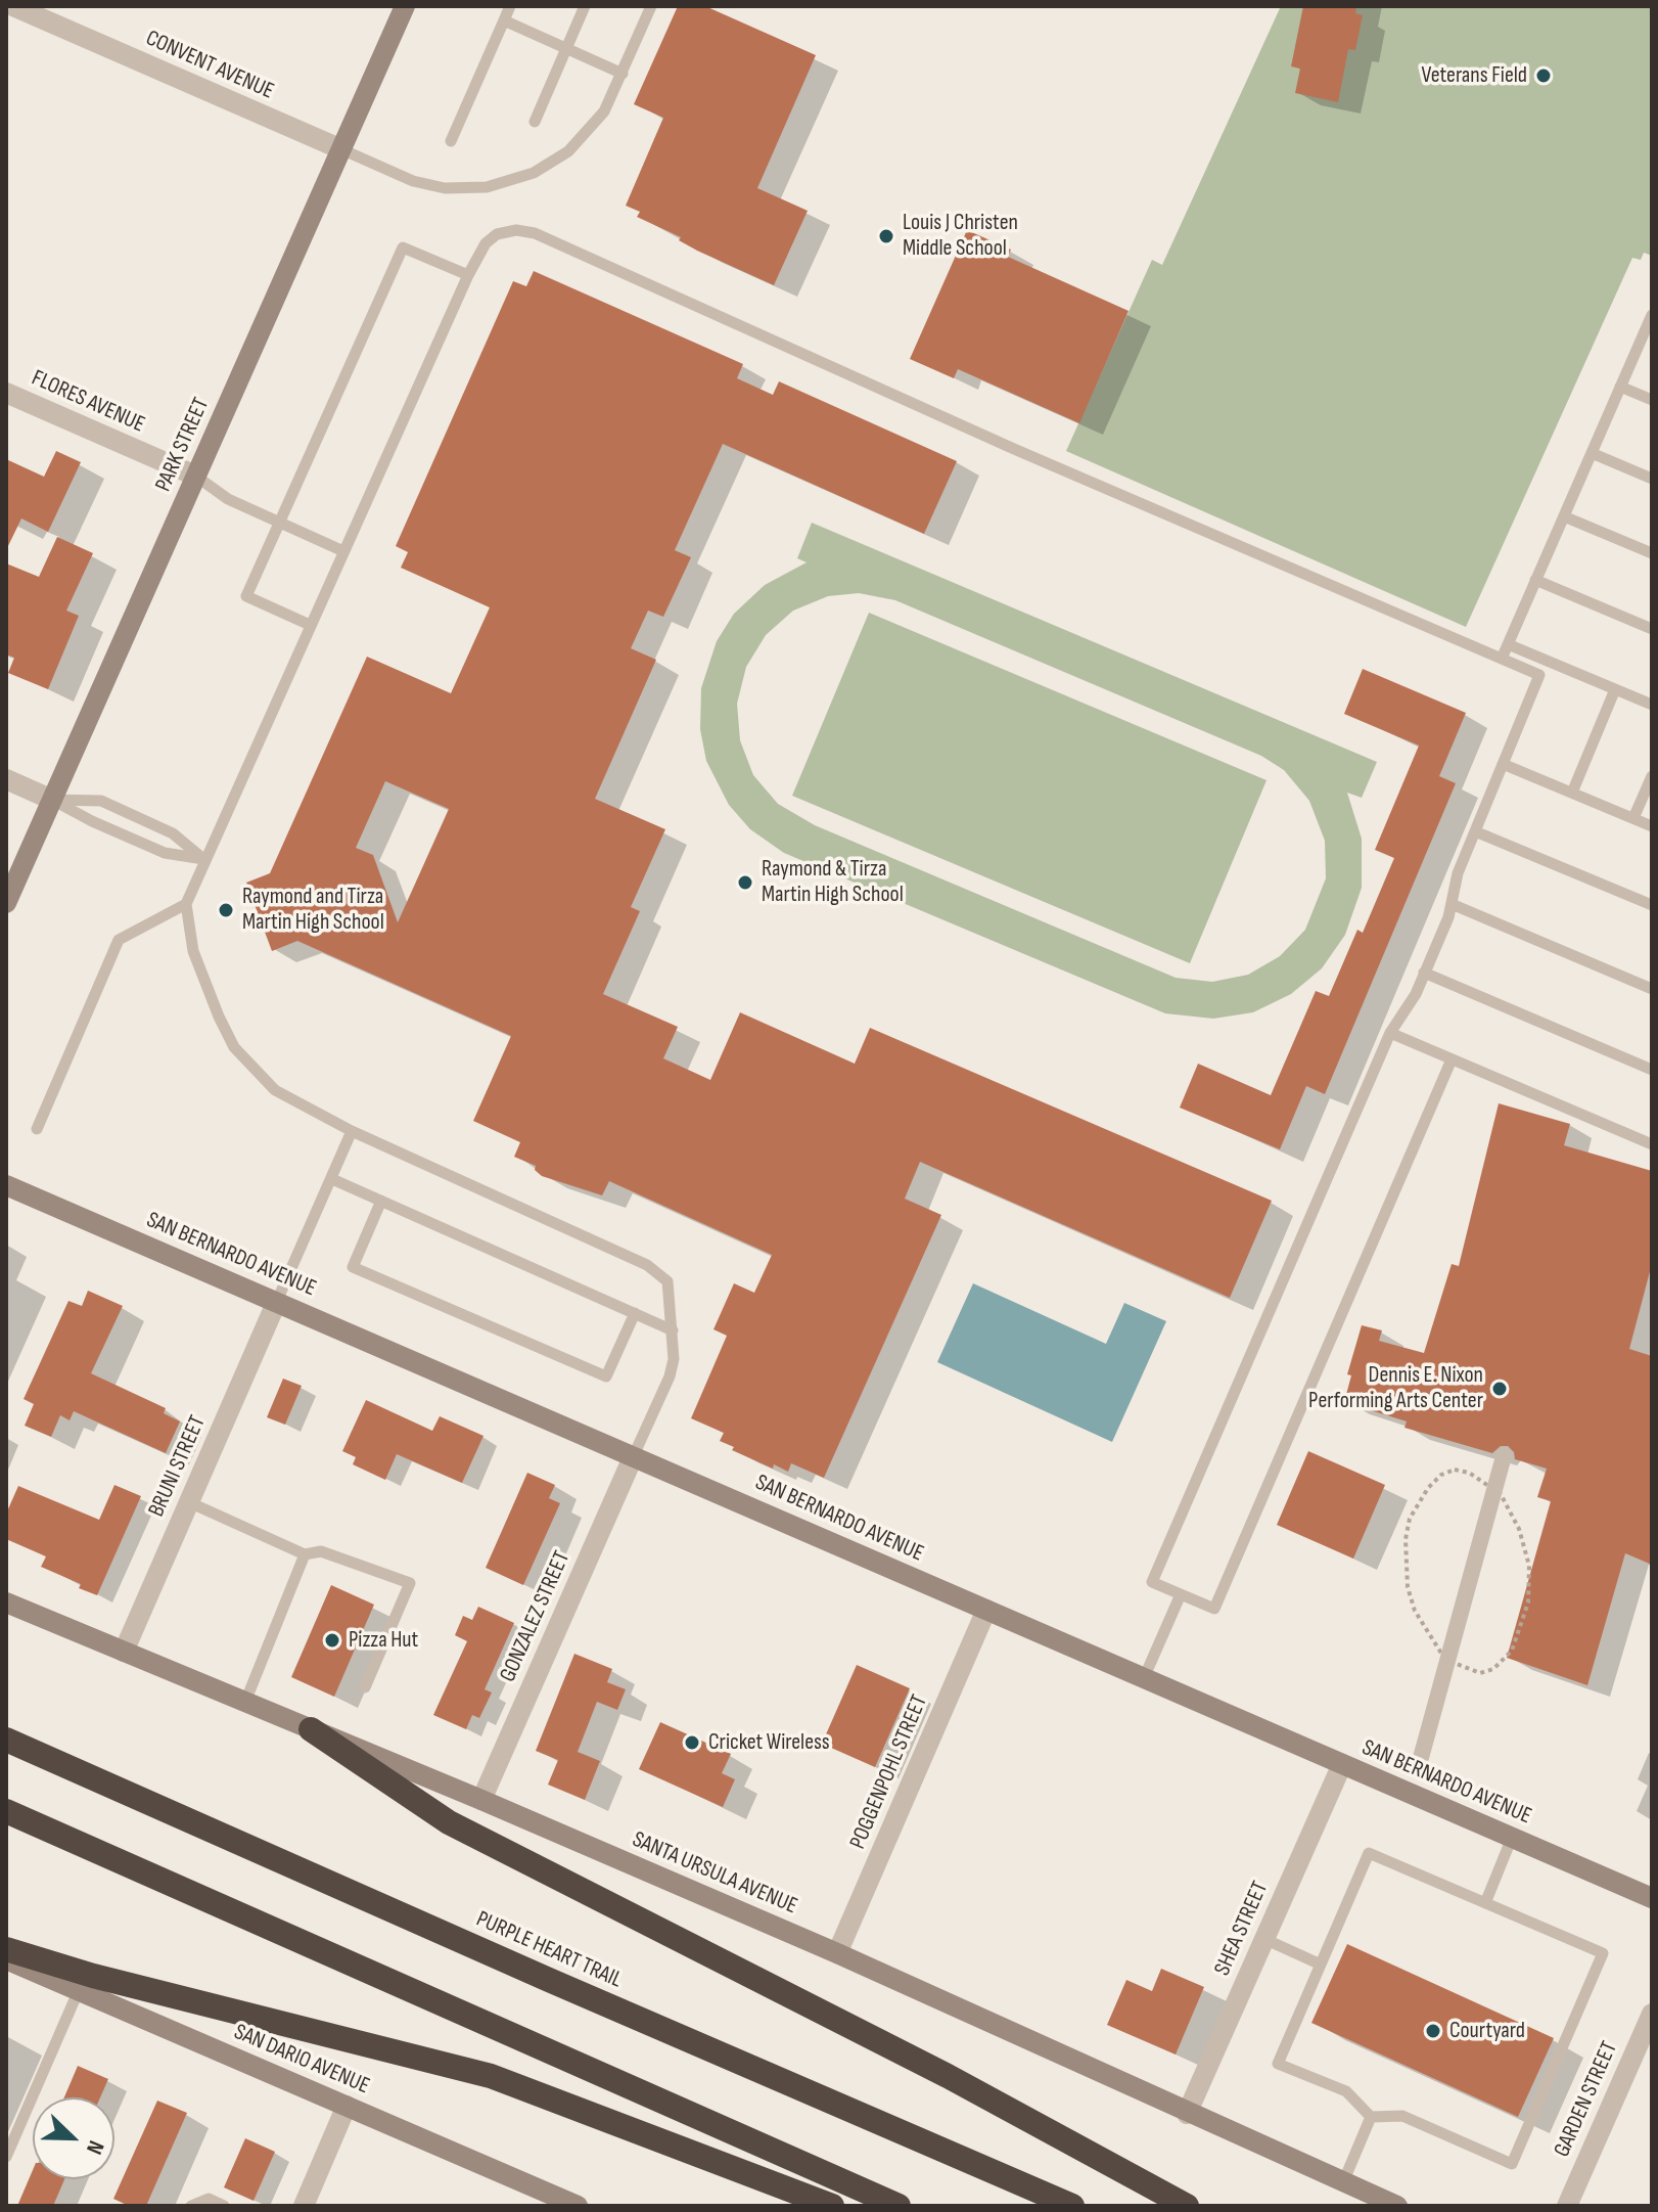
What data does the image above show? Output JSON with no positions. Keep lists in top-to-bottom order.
{
  "streets": {
    "highway": ["PURPLE HEART TRAIL"],
    "main road": [
      "PARK STREET",
      "SAN BERNARDO AVENUE",
      "SANTA URSULA AVENUE",
      "SAN DARIO AVENUE"
    ],
    "street": [
      "CONVENT AVENUE",
      "FLORES AVENUE",
      "BRUNI STREET",
      "GONZALEZ STREET",
      "POGGENPOHL STREET",
      "SHEA STREET",
      "GARDEN STREET"
    ]
  },
  "crossings": [
    ["CONVENT AVENUE", "PARK STREET"],
    ["FLORES AVENUE", "PARK STREET"],
    ["SAN BERNARDO AVENUE", "BRUNI STREET"],
    ["SAN BERNARDO AVENUE", "GONZALEZ STREET"],
    ["SAN BERNARDO AVENUE", "POGGENPOHL STREET"],
    ["SAN BERNARDO AVENUE", "SHEA STREET"],
    ["BRUNI STREET", "SANTA URSULA AVENUE"],
    ["GONZALEZ STREET", "SANTA URSULA AVENUE"],
    ["POGGENPOHL STREET", "SANTA URSULA AVENUE"],
    ["SANTA URSULA AVENUE", "SHEA STREET"]
  ],
  "places": [
    "Veterans Field",
    "Louis J Christen Middle School",
    "Raymond & Tirza Martin High School",
    "Raymond and Tirza Martin High School",
    "Dennis E. Nixon Performing Arts Center",
    "Pizza Hut",
    "Cricket Wireless",
    "Courtyard"
  ],
  "north": "bottom right"
}
